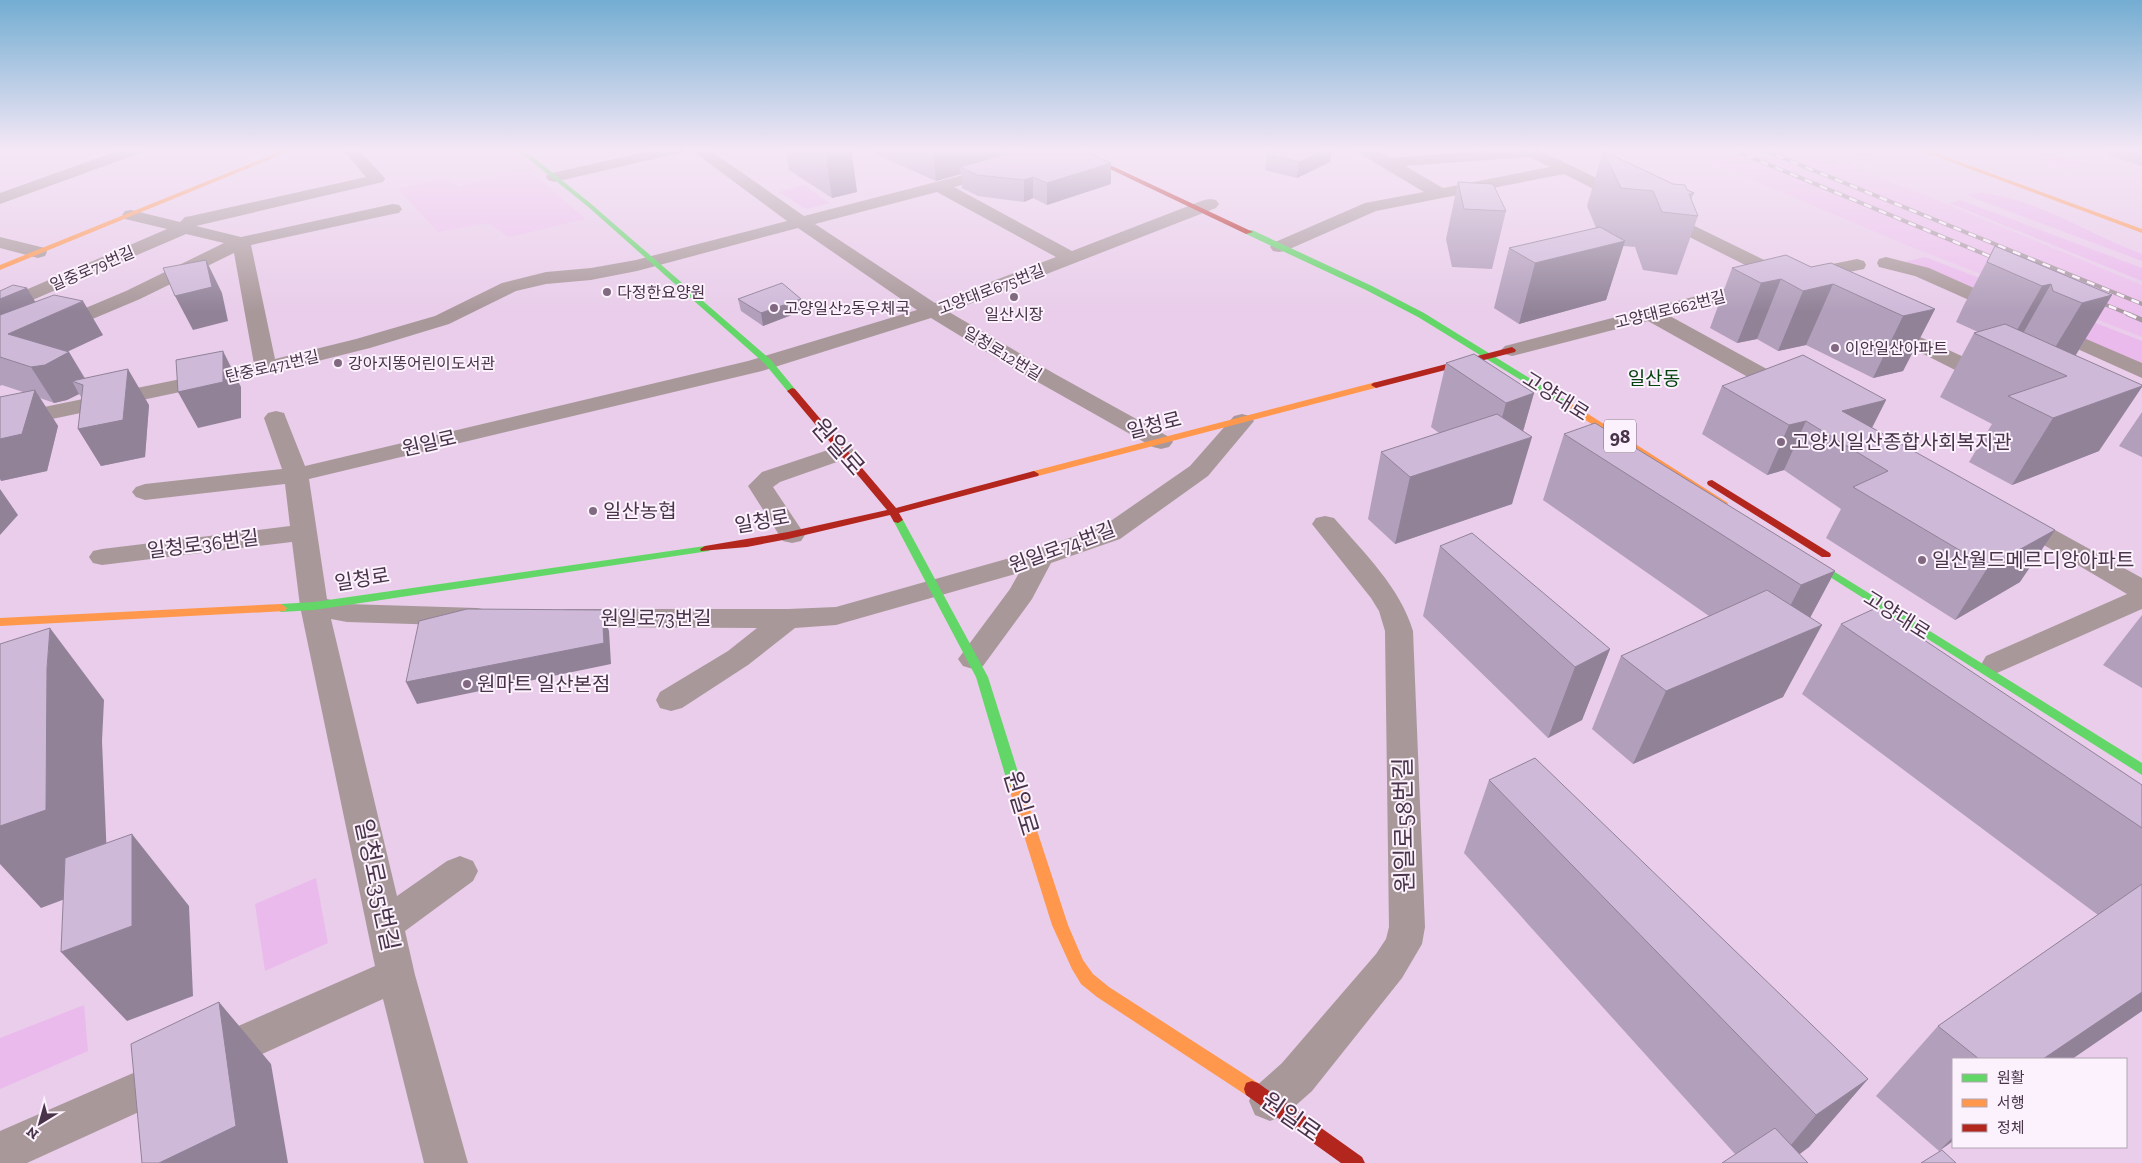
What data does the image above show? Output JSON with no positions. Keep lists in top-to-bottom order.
{
  "streets": {
    "street": [
      "일중로79번길",
      "고양대로675번길",
      "고양대로662번길",
      "일청로12번길",
      "탄중로471번길",
      "고양대로",
      "일청로",
      "98",
      "원일로",
      "일청로36번길",
      "원일로74번길",
      "원일로73번길",
      "원일로58번길",
      "일청로35번길"
    ]
  },
  "crossings": [
    ["고양대로675번길", "일청로12번길"],
    ["고양대로675번길", "고양대로"],
    ["고양대로675번길", "원일로"],
    ["고양대로662번길", "고양대로"],
    ["고양대로662번길", "일청로"],
    ["일청로12번길", "탄중로471번길"],
    ["일청로12번길", "일청로"],
    ["탄중로471번길", "원일로"],
    ["고양대로", "일청로"],
    ["일청로", "원일로"],
    ["일청로", "원일로74번길"],
    ["일청로", "일청로35번길"],
    ["원일로", "원일로74번길"],
    ["원일로", "원일로73번길"],
    ["원일로", "원일로58번길"],
    ["원일로74번길", "원일로73번길"]
  ],
  "districts": ["일산동"],
  "places": [
    "다정한요양원",
    "일산시장",
    "고양일산2동우체국",
    "이안일산아파트",
    "강아지똥어린이도서관",
    "고양시일산종합사회복지관",
    "일산농협",
    "일산월드메르디앙아파트",
    "원마트 일산본점"
  ],
  "legend": ["원활", "서행", "정체"],
  "north": "bottom left"
}
